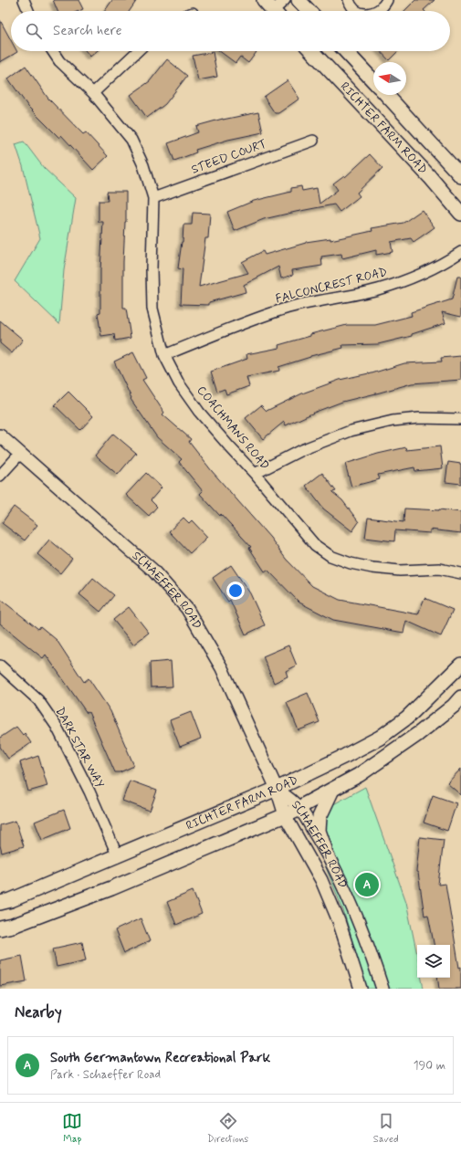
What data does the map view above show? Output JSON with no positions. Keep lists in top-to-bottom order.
{
  "streets": {
    "main road": ["RICHTER FARM ROAD"],
    "street": [
      "STEED COURT",
      "FALCONCREST ROAD",
      "COACHMANS ROAD",
      "SCHAEFFER ROAD",
      "DARK STAR WAY"
    ]
  },
  "crossings": [
    ["RICHTER FARM ROAD", "SCHAEFFER ROAD"],
    ["RICHTER FARM ROAD", "DARK STAR WAY"],
    ["STEED COURT", "COACHMANS ROAD"],
    ["FALCONCREST ROAD", "COACHMANS ROAD"]
  ],
  "north": "left",
  "page": {
    "search": "Search here",
    "pins": "A",
    "heading": "Nearby",
    "list": [
      {
        "mark": "A",
        "name": "South Germantown Recreational Park",
        "note": "Park · Schaeffer Road",
        "value": "190 m"
      }
    ],
    "nav": ["Map", "Directions", "Saved"]
  }
}
